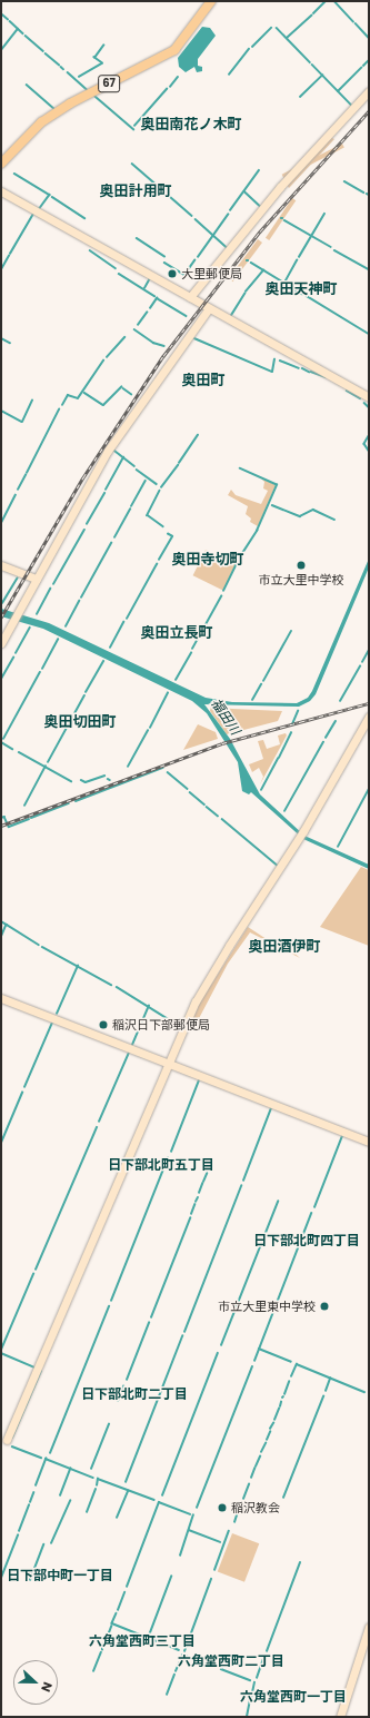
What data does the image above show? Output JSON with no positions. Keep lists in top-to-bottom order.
{
  "streets": {
    "main road": ["67"]
  },
  "districts": [
    "奥田南花ノ木町",
    "奥田計用町",
    "奥田天神町",
    "奥田町",
    "奥田寺切町",
    "奥田立長町",
    "奥田切田町",
    "奥田酒伊町",
    "日下部北町五丁目",
    "日下部北町四丁目",
    "日下部北町二丁目",
    "日下部中町一丁目",
    "六角堂西町三丁目",
    "六角堂西町二丁目",
    "六角堂西町一丁目"
  ],
  "water": ["福田川"],
  "places": [
    "大里郵便局",
    "市立大里中学校",
    "稲沢日下部郵便局",
    "市立大里東中学校",
    "稲沢教会"
  ],
  "north": "right"
}
